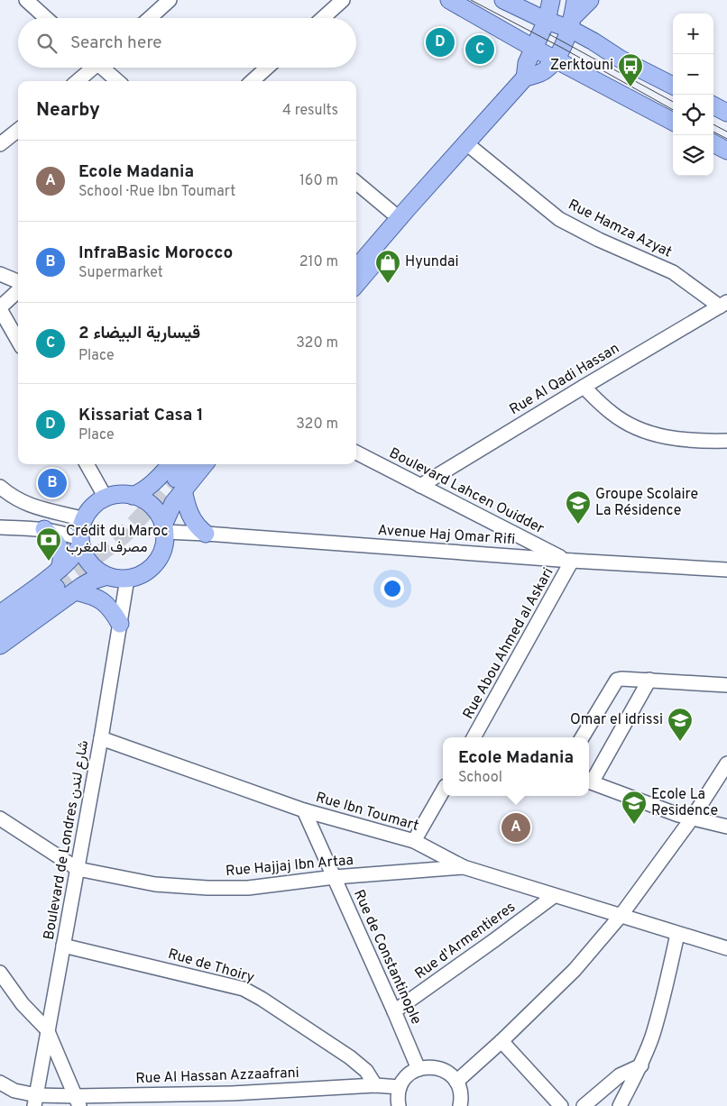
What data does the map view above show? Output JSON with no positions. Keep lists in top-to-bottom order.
{
  "streets": {
    "street": [
      "Rue Hamza Azyat",
      "Rue Al Qadi Hassan",
      "Boulevard Lahcen Ouidder",
      "Avenue Haj Omar Rifi",
      "Rue Abou Ahmed al Askari",
      "Rue Ibn Toumart",
      "Boulevard de Londres شارع لندن",
      "Rue Hajjaj Ibn Artaa",
      "Rue d'Armentieres",
      "Rue de Constantinople",
      "Rue de Thoiry",
      "Rue Al Hassan Azzaafrani"
    ]
  },
  "crossings": [
    ["Rue Hamza Azyat", "Rue Al Qadi Hassan"],
    ["Rue Al Qadi Hassan", "Boulevard Lahcen Ouidder"],
    ["Boulevard Lahcen Ouidder", "Avenue Haj Omar Rifi"],
    ["Boulevard Lahcen Ouidder", "Rue Abou Ahmed al Askari"],
    ["Avenue Haj Omar Rifi", "Rue Abou Ahmed al Askari"],
    ["Avenue Haj Omar Rifi", "Boulevard de Londres شارع لندن"],
    ["Rue Ibn Toumart", "Boulevard de Londres شارع لندن"],
    ["Rue Ibn Toumart", "Rue Hajjaj Ibn Artaa"],
    ["Rue Ibn Toumart", "Rue d'Armentieres"],
    ["Rue Ibn Toumart", "Rue de Constantinople"],
    ["Boulevard de Londres شارع لندن", "Rue Hajjaj Ibn Artaa"],
    ["Boulevard de Londres شارع لندن", "Rue de Thoiry"],
    ["Boulevard de Londres شارع لندن", "Rue Al Hassan Azzaafrani"],
    ["Rue Hajjaj Ibn Artaa", "Rue de Constantinople"],
    ["Rue d'Armentieres", "Rue de Constantinople"],
    ["Rue de Thoiry", "Rue Al Hassan Azzaafrani"]
  ],
  "places": {
    "bus stop": ["Zerktouni"],
    "shop": ["Hyundai"],
    "school or university": ["Groupe Scolaire La Résidence", "Omar el idrissi", "Ecole La Residence"],
    "bank": ["Crédit du Maroc مصرف المغرب"]
  },
  "page": {
    "map_buttons": ["+", "−"],
    "search": "Search here",
    "pins": [
      "D",
      "C",
      "B",
      "A"
    ],
    "heading": ["Nearby", "4 results"],
    "list": [
      {
        "mark": "A",
        "name": "Ecole Madania",
        "note": "School · Rue Ibn Toumart",
        "value": "160 m"
      },
      {
        "mark": "B",
        "name": "InfraBasic Morocco",
        "note": "Supermarket",
        "value": "210 m"
      },
      {
        "mark": "C",
        "name": "قيسارية البيضاء 2",
        "note": "Place",
        "value": "320 m"
      },
      {
        "mark": "D",
        "name": "Kissariat Casa 1",
        "note": "Place",
        "value": "320 m"
      }
    ],
    "popup": ["Ecole Madania", "School"]
  }
}
